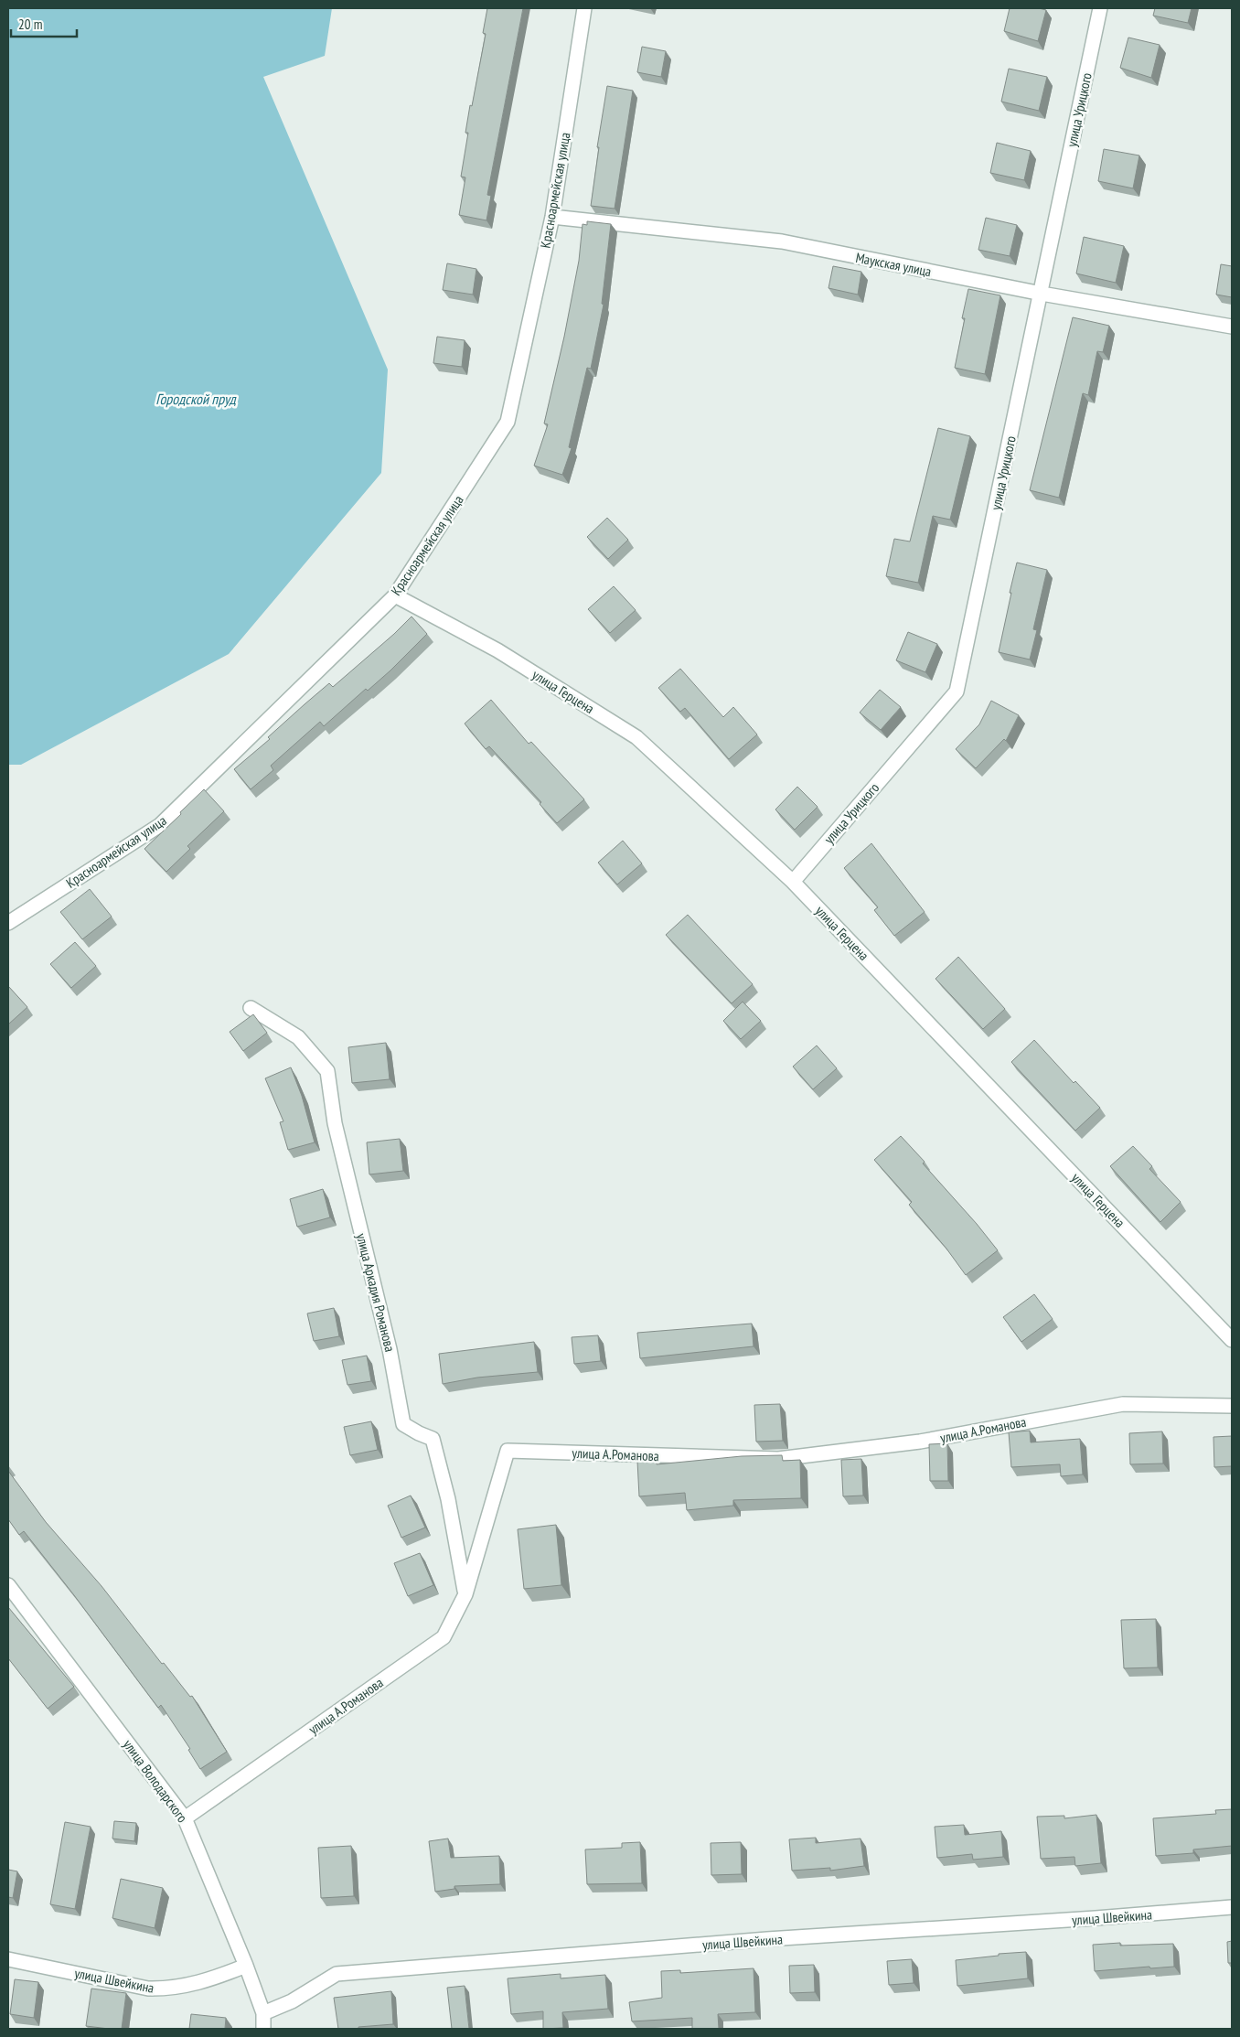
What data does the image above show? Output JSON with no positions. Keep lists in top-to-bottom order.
{
  "streets": {
    "street": [
      "улица Урицкого",
      "Красноармейская улица",
      "Маукская улица",
      "улица Герцена",
      "улица Аркадия Романова",
      "улица А.Романова",
      "улица Володарского",
      "улица Швейкина"
    ]
  },
  "crossings": [
    ["улица Урицкого", "Маукская улица"],
    ["улица Урицкого", "улица Герцена"],
    ["Красноармейская улица", "Маукская улица"],
    ["Красноармейская улица", "улица Герцена"],
    ["улица Аркадия Романова", "улица А.Романова"],
    ["улица А.Романова", "улица Володарского"],
    ["улица Володарского", "улица Швейкина"]
  ],
  "water": ["Городской пруд"],
  "scale_bar": "20 m"
}
